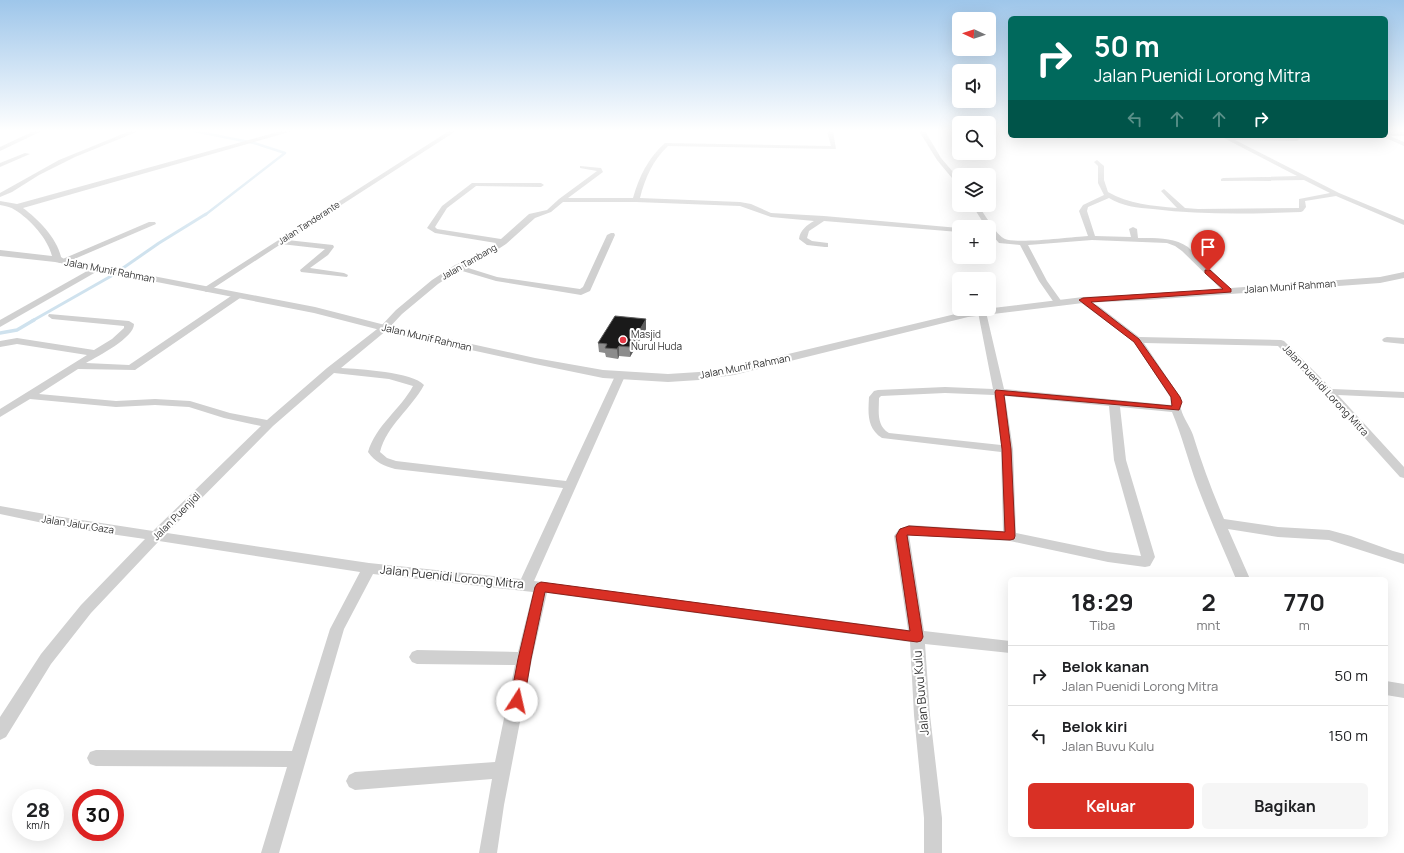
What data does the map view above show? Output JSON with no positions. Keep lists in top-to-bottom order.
{
  "streets": {
    "street": [
      "Jalan Tanderante",
      "Jalan Tambang",
      "Jalan Munif Rahman",
      "Jalan Puenidi Lorong Mitra",
      "Jalan Puenjidi",
      "Jalan Jalur Gaza",
      "Jalan Buvu Kulu"
    ]
  },
  "crossings": [
    ["Jalan Tanderante", "Jalan Munif Rahman"],
    ["Jalan Tambang", "Jalan Munif Rahman"],
    ["Jalan Tambang", "Jalan Puenjidi"],
    ["Jalan Munif Rahman", "Jalan Puenjidi"],
    ["Jalan Puenidi Lorong Mitra", "Jalan Puenjidi"],
    ["Jalan Puenidi Lorong Mitra", "Jalan Jalur Gaza"],
    ["Jalan Puenidi Lorong Mitra", "Jalan Buvu Kulu"],
    ["Jalan Puenjidi", "Jalan Jalur Gaza"]
  ],
  "places": ["Masjid Nurul Huda"],
  "north": "left",
  "page": {
    "map_buttons": ["+", "−"],
    "turn": ["50 m", "Jalan Puenidi Lorong Mitra"],
    "eta": [
      "18:29",
      "Tiba",
      "2",
      "mnt",
      "770",
      "m"
    ],
    "list": [
      {
        "name": "Belok kanan",
        "note": "Jalan Puenidi Lorong Mitra",
        "value": "50 m"
      },
      {
        "name": "Belok kiri",
        "note": "Jalan Buvu Kulu",
        "value": "150 m"
      }
    ],
    "buttons": ["Keluar", "Bagikan"],
    "speed": "28 km/h",
    "limit": "30"
  }
}
